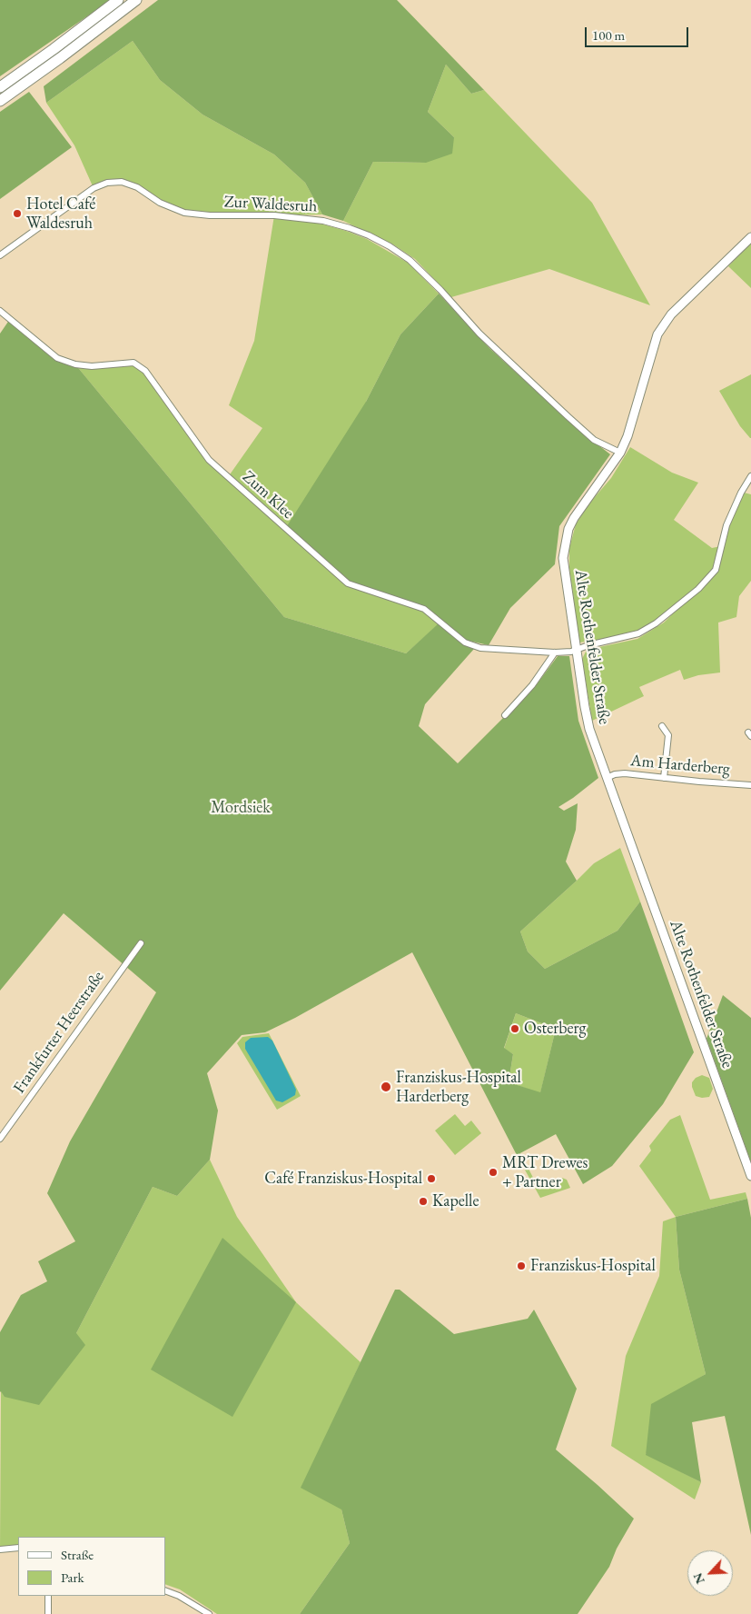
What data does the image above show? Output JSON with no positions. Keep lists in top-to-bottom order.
{
  "streets": {
    "street": [
      "Zur Waldesruh",
      "Zum Klee",
      "Alte Rothenfelder Straße",
      "Am Harderberg",
      "Frankfurter Heerstraße"
    ]
  },
  "crossings": [
    ["Zur Waldesruh", "Alte Rothenfelder Straße"],
    ["Zum Klee", "Alte Rothenfelder Straße"],
    ["Alte Rothenfelder Straße", "Am Harderberg"]
  ],
  "parks": ["Mordsiek"],
  "places": [
    "Hotel Café Waldesruh",
    "Osterberg",
    "Franziskus-Hospital Harderberg",
    "MRT Drewes + Partner",
    "Café Franziskus-Hospital",
    "Kapelle",
    "Franziskus-Hospital"
  ],
  "legend": ["Straße", "Park"],
  "scale_bar": "100 m",
  "north": "bottom left"
}
